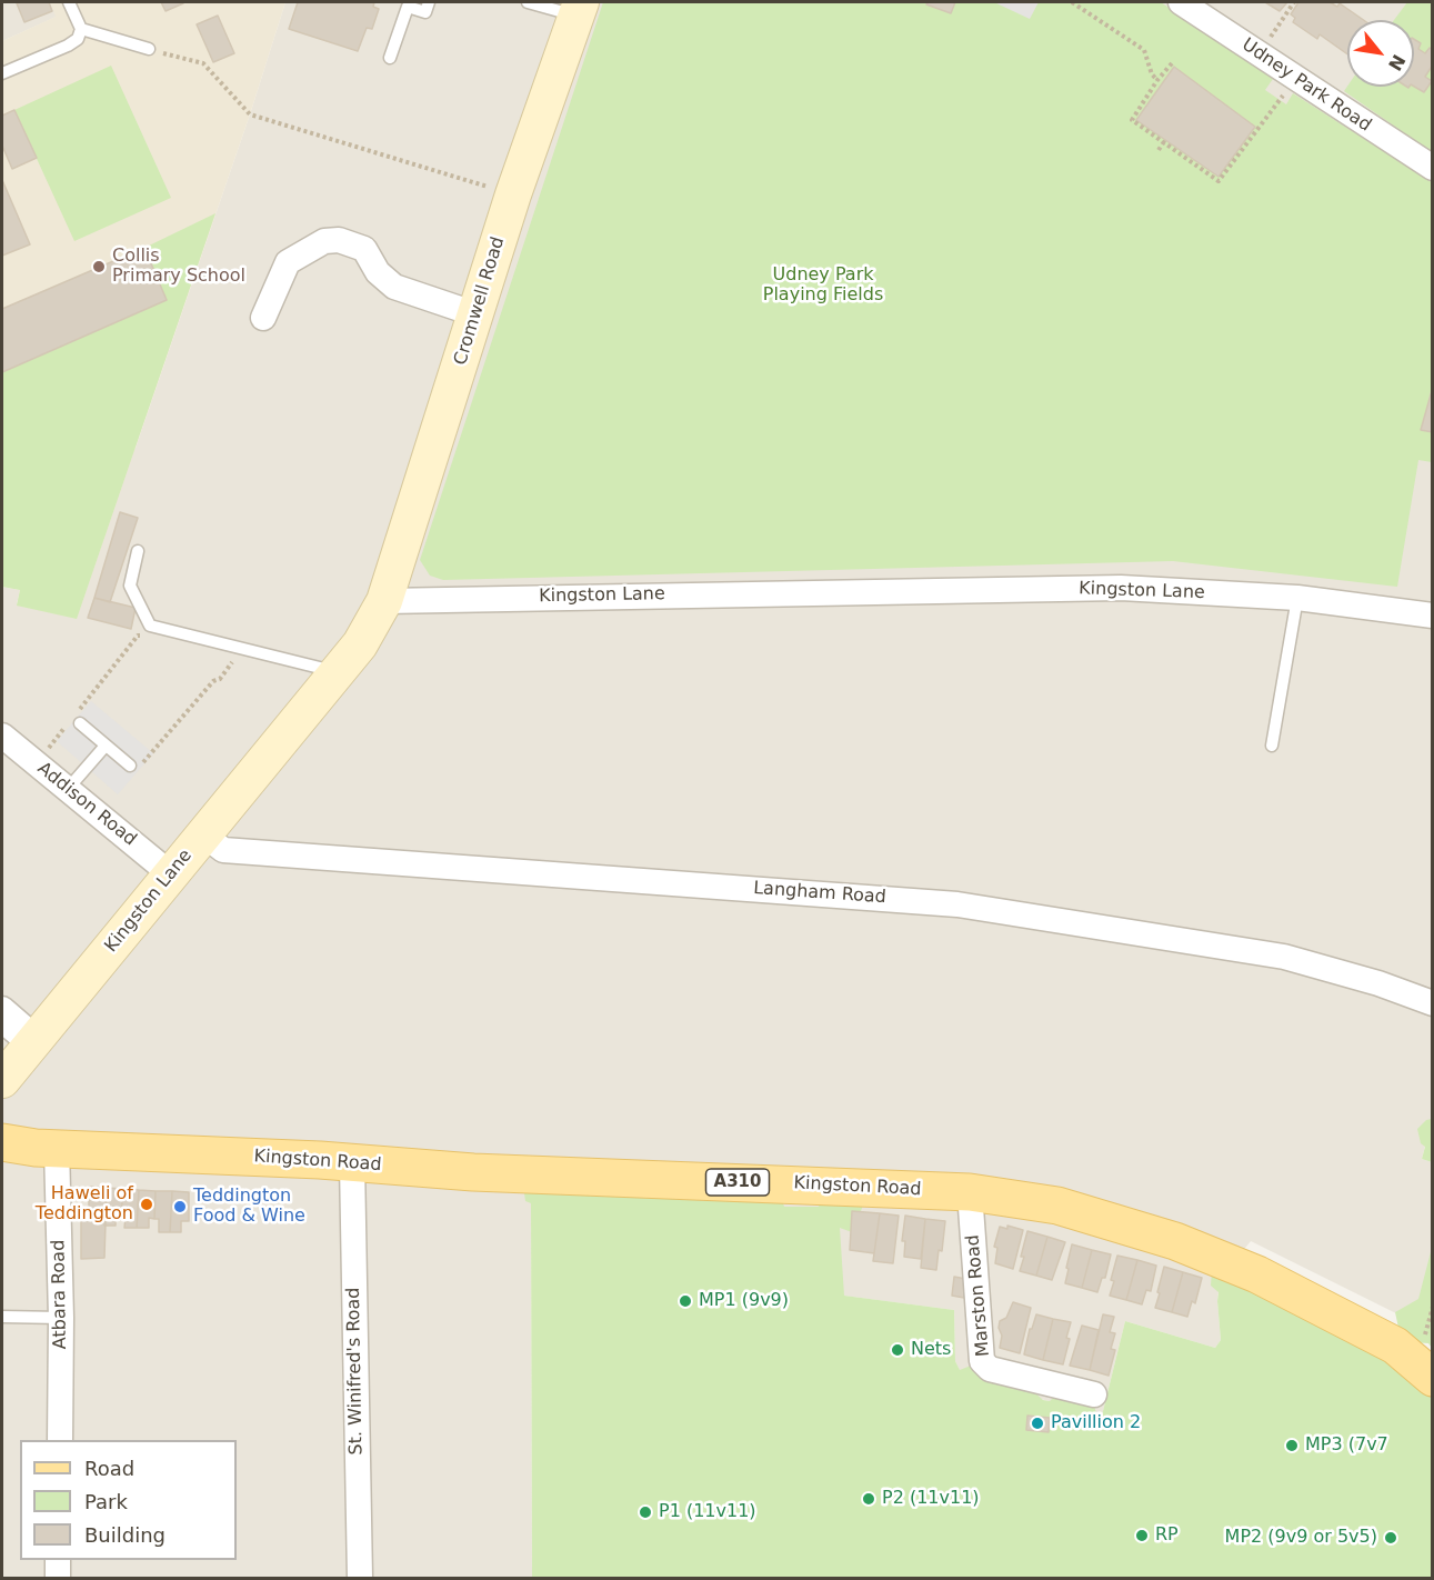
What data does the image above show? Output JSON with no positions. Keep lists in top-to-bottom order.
{
  "streets": {
    "main road": [
      "Cromwell Road",
      "Kingston Lane",
      "Kingston Road",
      "A310"
    ],
    "street": [
      "Udney Park Road",
      "Addison Road",
      "Langham Road",
      "Atbara Road",
      "Marston Road",
      "St. Winifred's Road"
    ]
  },
  "crossings": [
    ["Cromwell Road", "Kingston Lane"],
    ["Kingston Lane", "Addison Road"],
    ["Kingston Lane", "Langham Road"],
    ["Kingston Road", "Atbara Road"],
    ["Kingston Road", "Marston Road"],
    ["Kingston Road", "St. Winifred's Road"]
  ],
  "parks": ["Udney Park Playing Fields"],
  "places": [
    "Collis Primary School",
    "Haweli of Teddington",
    "Teddington Food & Wine",
    "MP1 (9v9)",
    "Nets",
    "Pavillion 2",
    "MP3 (7v7",
    "P2 (11v11)",
    "P1 (11v11)",
    "RP",
    "MP2 (9v9 or 5v5)"
  ],
  "legend": ["Road", "Park", "Building"],
  "north": "bottom right"
}
